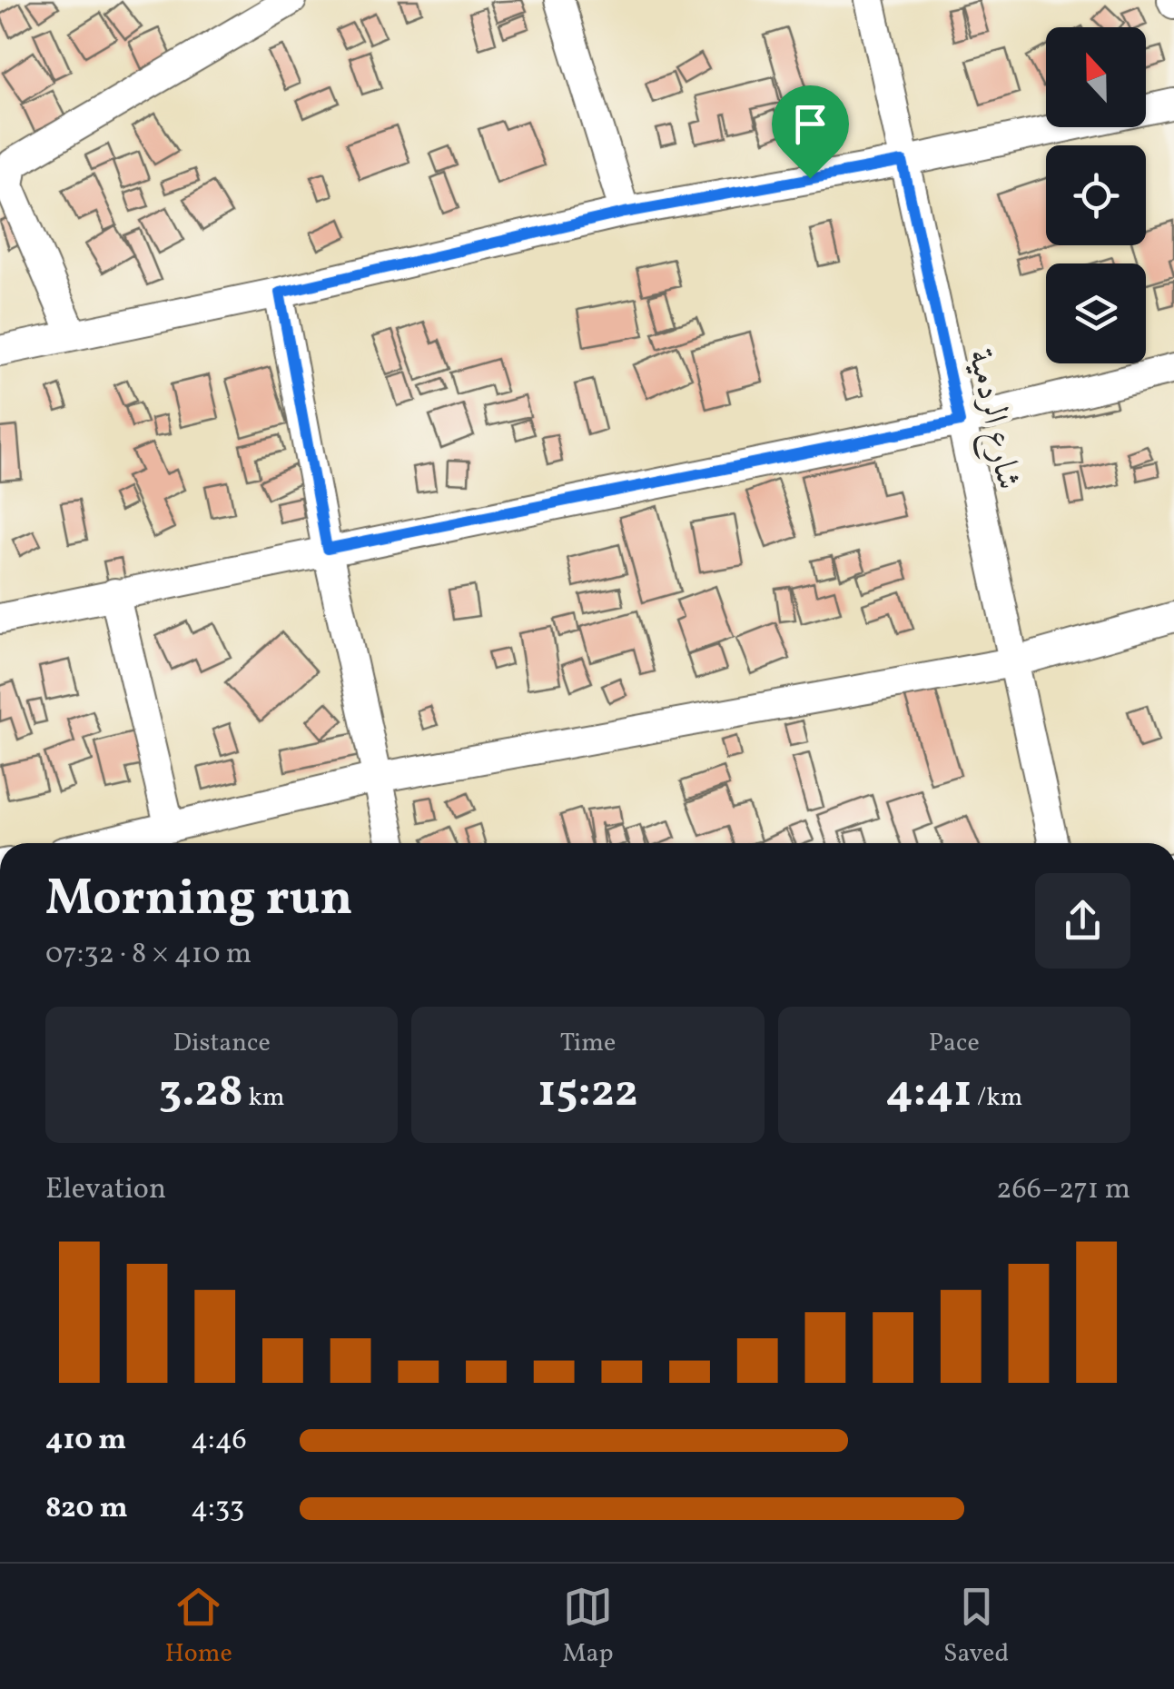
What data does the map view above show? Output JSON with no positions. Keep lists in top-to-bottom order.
{
  "streets": {
    "street": ["شارع الردمية"]
  },
  "north": "top",
  "page": {
    "heading": ["Morning run", "07:32 · 8 × 410 m"],
    "stats": [
      ["Distance", "3.28 km"],
      ["Time", "15:22"],
      ["Pace", "4:41 /km"]
    ],
    "chart": ["Elevation", "266–271 m"],
    "list": [
      {
        "name": "410 m",
        "note": "4:46"
      },
      {
        "name": "820 m",
        "note": "4:33"
      }
    ],
    "tabs": ["Home", "Map", "Saved"]
  }
}
